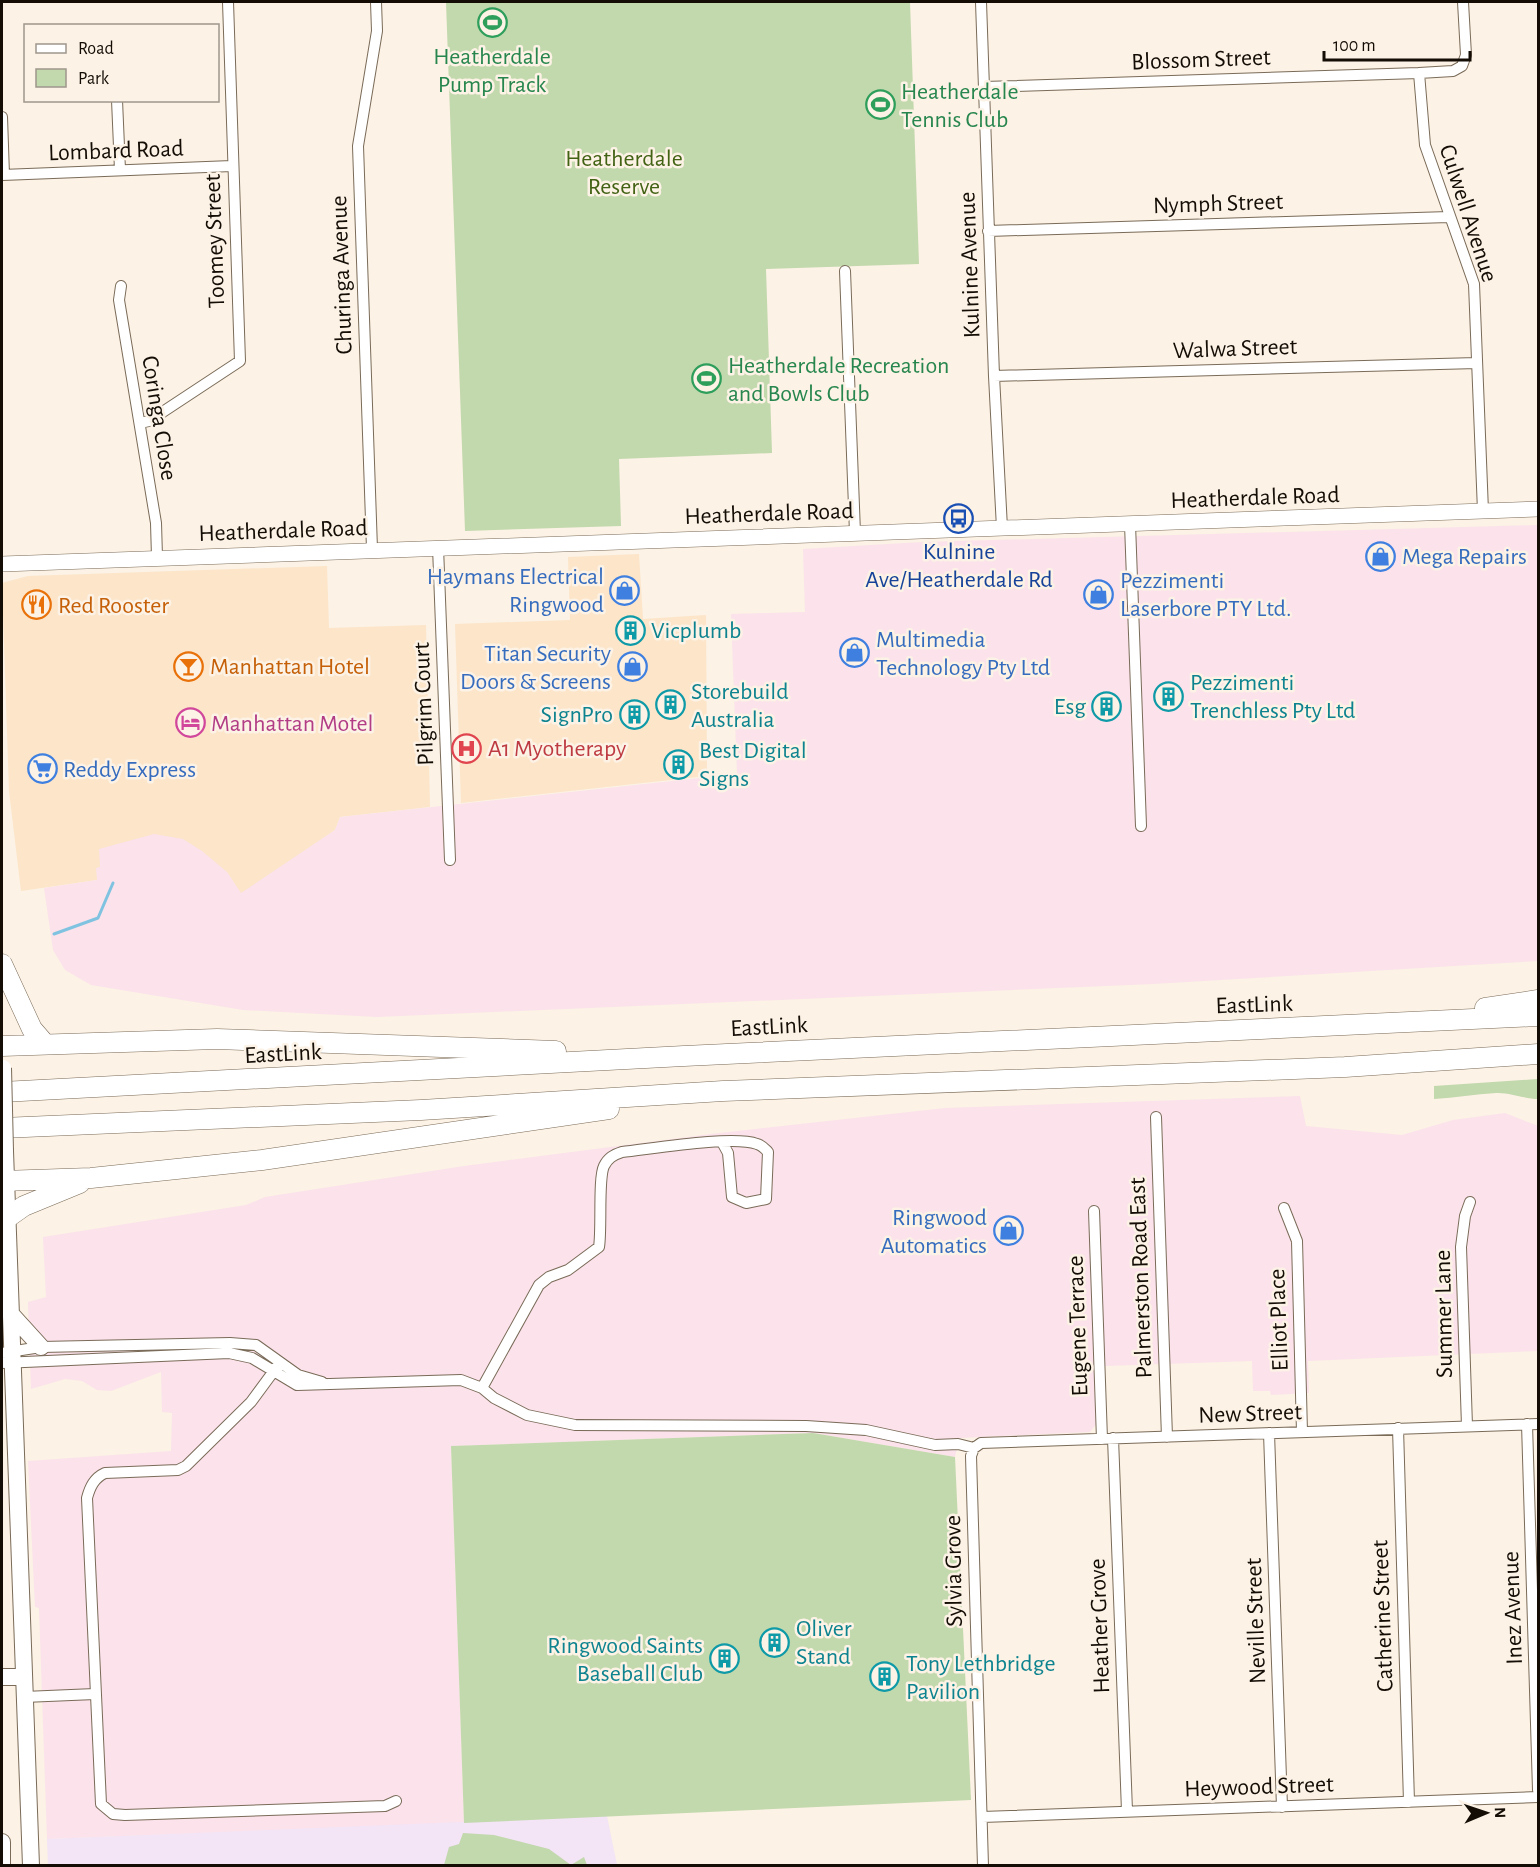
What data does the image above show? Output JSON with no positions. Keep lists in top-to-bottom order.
{
  "streets": {
    "highway": ["EastLink"],
    "main road": ["Heatherdale Road"],
    "street": [
      "Blossom Street",
      "Lombard Road",
      "Nymph Street",
      "Culwell Avenue",
      "Toomey Street",
      "Kulnine Avenue",
      "Churinga Avenue",
      "Walwa Street",
      "Coringa Close",
      "Pilgrim Court",
      "Palmerston Road East",
      "Summer Lane",
      "Elliot Place",
      "Eugene Terrace",
      "New Street",
      "Sylvia Grove",
      "Inez Avenue",
      "Catherine Street",
      "Neville Street",
      "Heather Grove",
      "Heywood Street"
    ]
  },
  "crossings": [
    ["Blossom Street", "Culwell Avenue"],
    ["Blossom Street", "Kulnine Avenue"],
    ["Lombard Road", "Toomey Street"],
    ["Nymph Street", "Culwell Avenue"],
    ["Nymph Street", "Kulnine Avenue"],
    ["Culwell Avenue", "Walwa Street"],
    ["Culwell Avenue", "Heatherdale Road"],
    ["Toomey Street", "Coringa Close"],
    ["Kulnine Avenue", "Walwa Street"],
    ["Kulnine Avenue", "Heatherdale Road"],
    ["Churinga Avenue", "Heatherdale Road"],
    ["Coringa Close", "Heatherdale Road"],
    ["Heatherdale Road", "Pilgrim Court"],
    ["Palmerston Road East", "New Street"],
    ["Summer Lane", "New Street"],
    ["Elliot Place", "New Street"],
    ["Eugene Terrace", "New Street"],
    ["Eugene Terrace", "Heather Grove"],
    ["New Street", "Sylvia Grove"],
    ["New Street", "Inez Avenue"],
    ["New Street", "Catherine Street"],
    ["New Street", "Neville Street"],
    ["New Street", "Heather Grove"],
    ["Sylvia Grove", "Heywood Street"],
    ["Catherine Street", "Heywood Street"],
    ["Neville Street", "Heywood Street"],
    ["Heather Grove", "Heywood Street"]
  ],
  "parks": ["Heatherdale Reserve"],
  "places": {
    "sports": ["Heatherdale Pump Track", "Heatherdale Tennis Club", "Heatherdale Recreation and Bowls Club"],
    "bus stop": ["Kulnine Ave/Heatherdale Rd"],
    "shop": [
      "Mega Repairs",
      "Haymans Electrical Ringwood",
      "Pezzimenti Laserbore PTY Ltd.",
      "Multimedia Technology Pty Ltd",
      "Titan Security Doors & Screens",
      "Ringwood Automatics"
    ],
    "restaurant": ["Red Rooster"],
    "building": [
      "Vicplumb",
      "Pezzimenti Trenchless Pty Ltd",
      "Storebuild Australia",
      "Esg",
      "SignPro",
      "Best Digital Signs",
      "Oliver Stand",
      "Ringwood Saints Baseball Club",
      "Tony Lethbridge Pavilion"
    ],
    "bar": ["Manhattan Hotel"],
    "hotel": ["Manhattan Motel"],
    "hospital": ["A1 Myotherapy"],
    "supermarket": ["Reddy Express"]
  },
  "legend": ["Road", "Park"],
  "scale_bar": "100 m",
  "north": "right"
}
